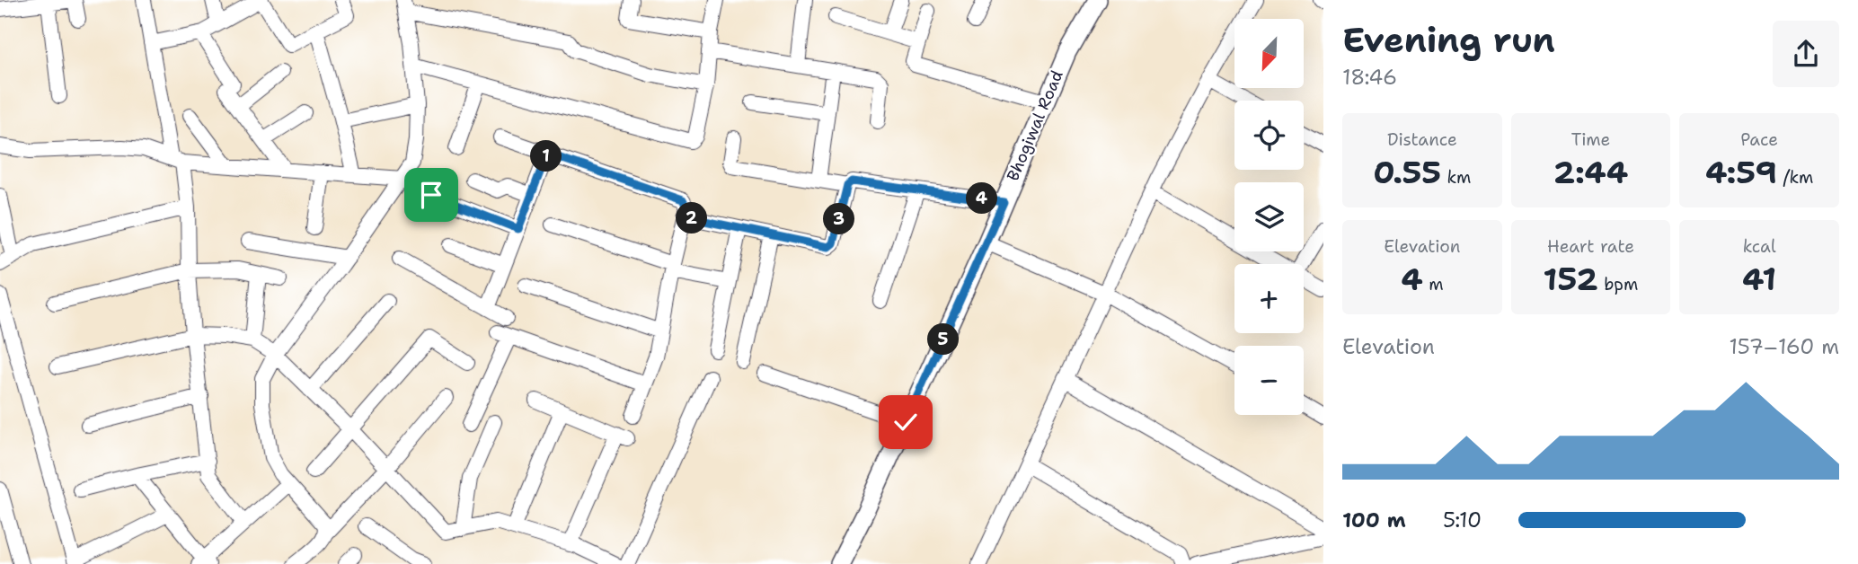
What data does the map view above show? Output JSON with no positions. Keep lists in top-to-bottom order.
{
  "streets": {
    "main road": ["Bhogiwal Road"]
  },
  "north": "bottom left",
  "page": {
    "heading": ["Evening run", "18:46"],
    "map_buttons": ["+", "−"],
    "stats": [
      ["Distance", "0.55 km"],
      ["Time", "2:44"],
      ["Pace", "4:59 /km"],
      ["Elevation", "4 m"],
      ["Heart rate", "152 bpm"],
      ["kcal", "41"]
    ],
    "pins": [
      "1",
      "4",
      "2",
      "3",
      "5"
    ],
    "chart": ["Elevation", "157–160 m"],
    "list": [
      {
        "name": "100 m",
        "note": "5:10"
      }
    ]
  }
}
